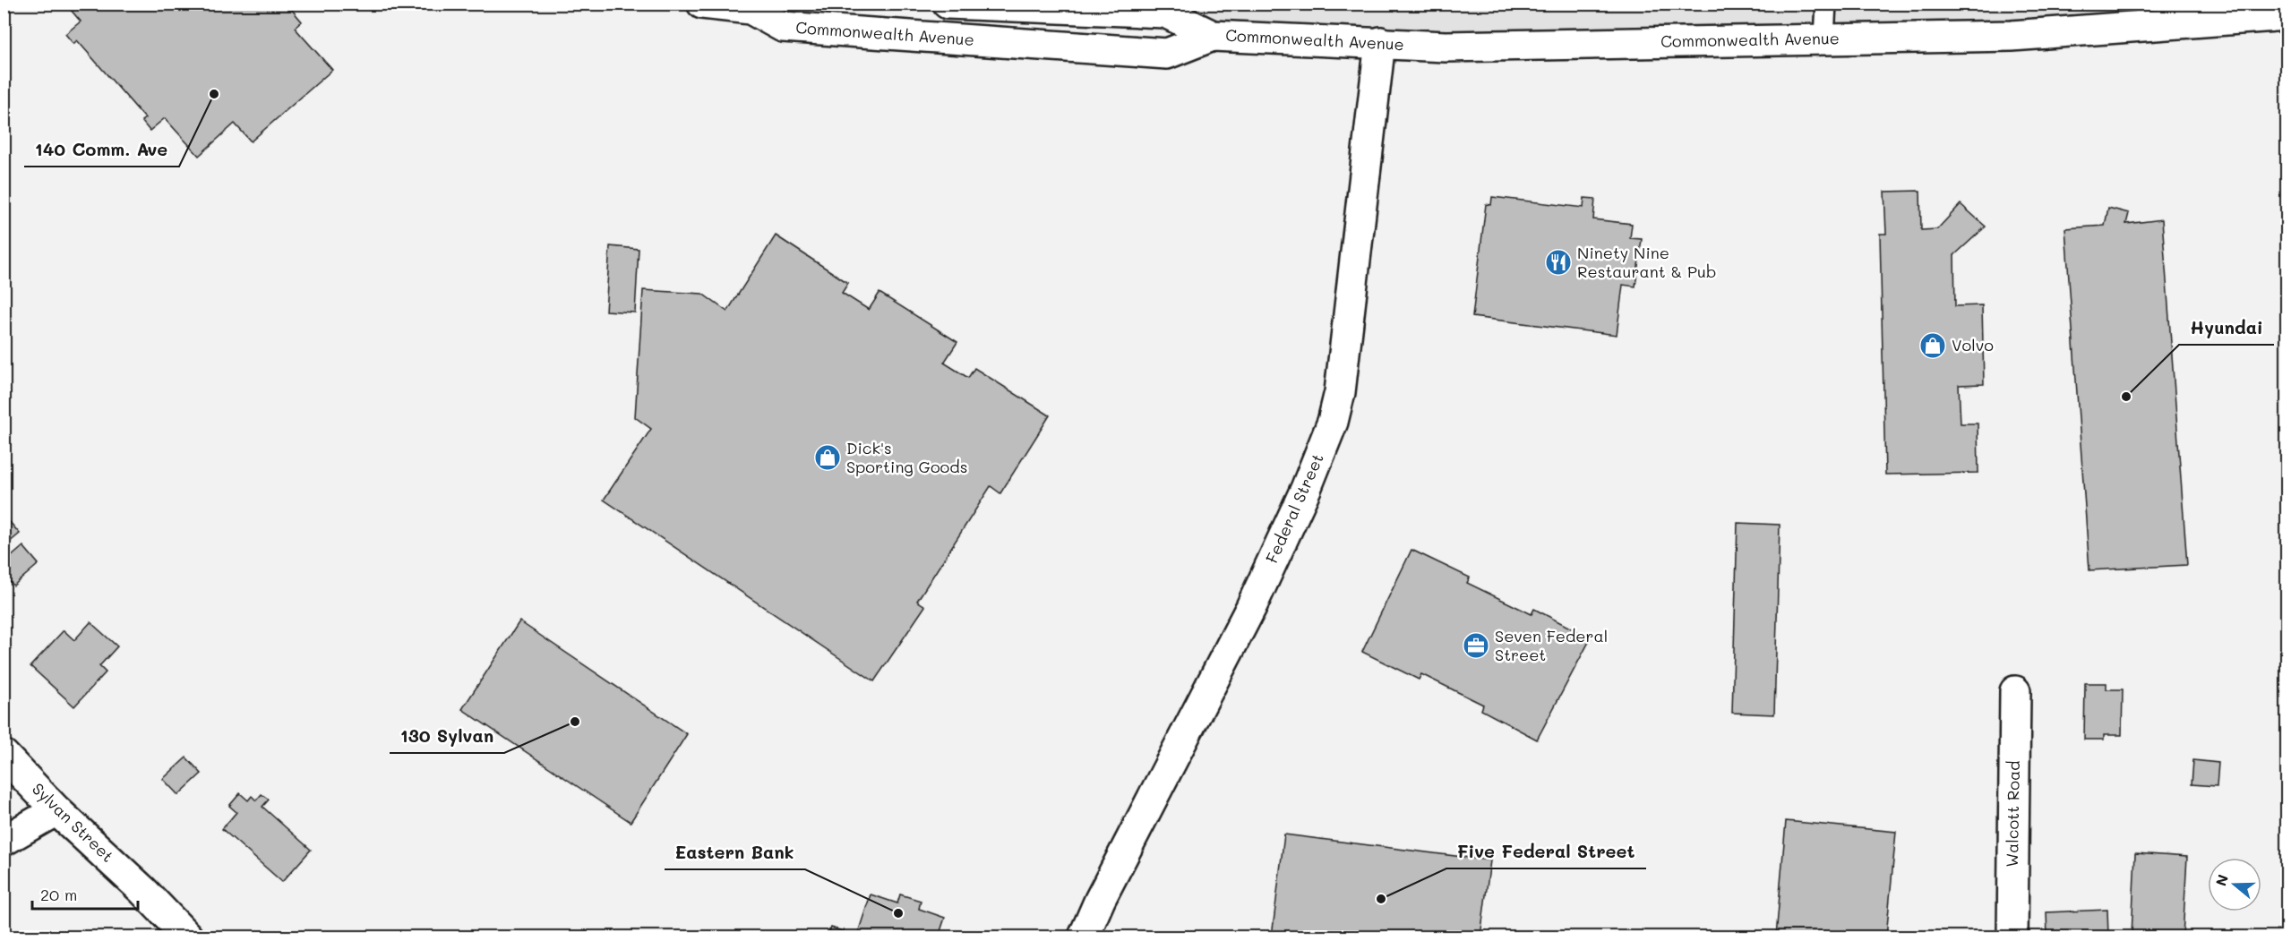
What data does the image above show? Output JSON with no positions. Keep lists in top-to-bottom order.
{
  "streets": {
    "street": [
      "Commonwealth Avenue",
      "Federal Street",
      "Walcott Road",
      "Sylvan Street"
    ]
  },
  "crossings": [
    ["Commonwealth Avenue", "Federal Street"]
  ],
  "places": {
    "other": [
      "140 Comm. Ave",
      "Hyundai",
      "130 Sylvan",
      "Five Federal Street",
      "Eastern Bank"
    ],
    "restaurant": ["Ninety Nine Restaurant & Pub"],
    "shop": ["Volvo", "Dick's Sporting Goods"],
    "office": ["Seven Federal Street"]
  },
  "scale_bar": "20 m",
  "north": "left"
}
